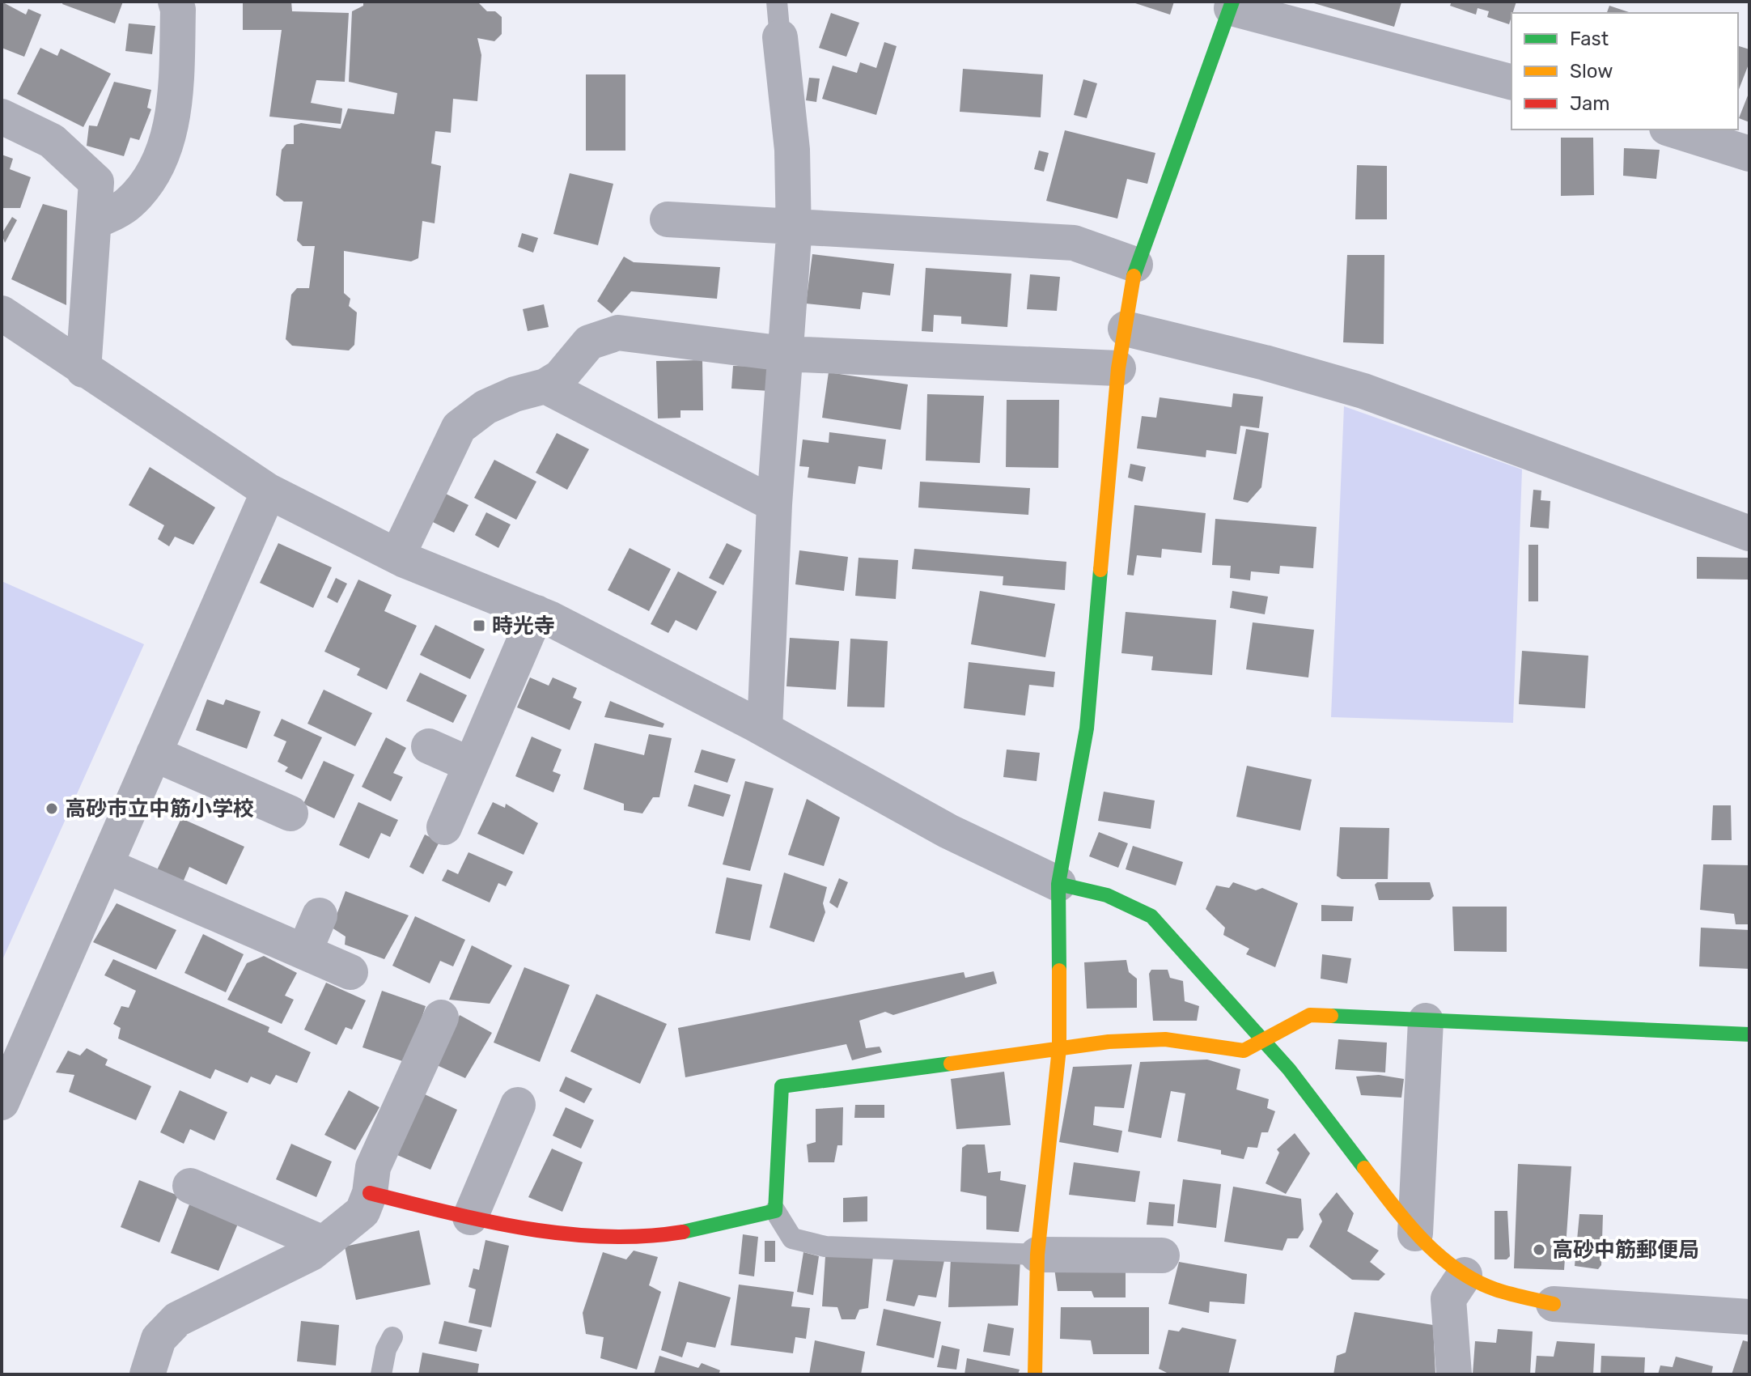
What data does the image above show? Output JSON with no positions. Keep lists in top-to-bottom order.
{
  "places": {
    "transit": ["時光寺"],
    "other": ["高砂市立中筋小学校", "高砂中筋郵便局"]
  },
  "legend": ["Fast", "Slow", "Jam"]
}
